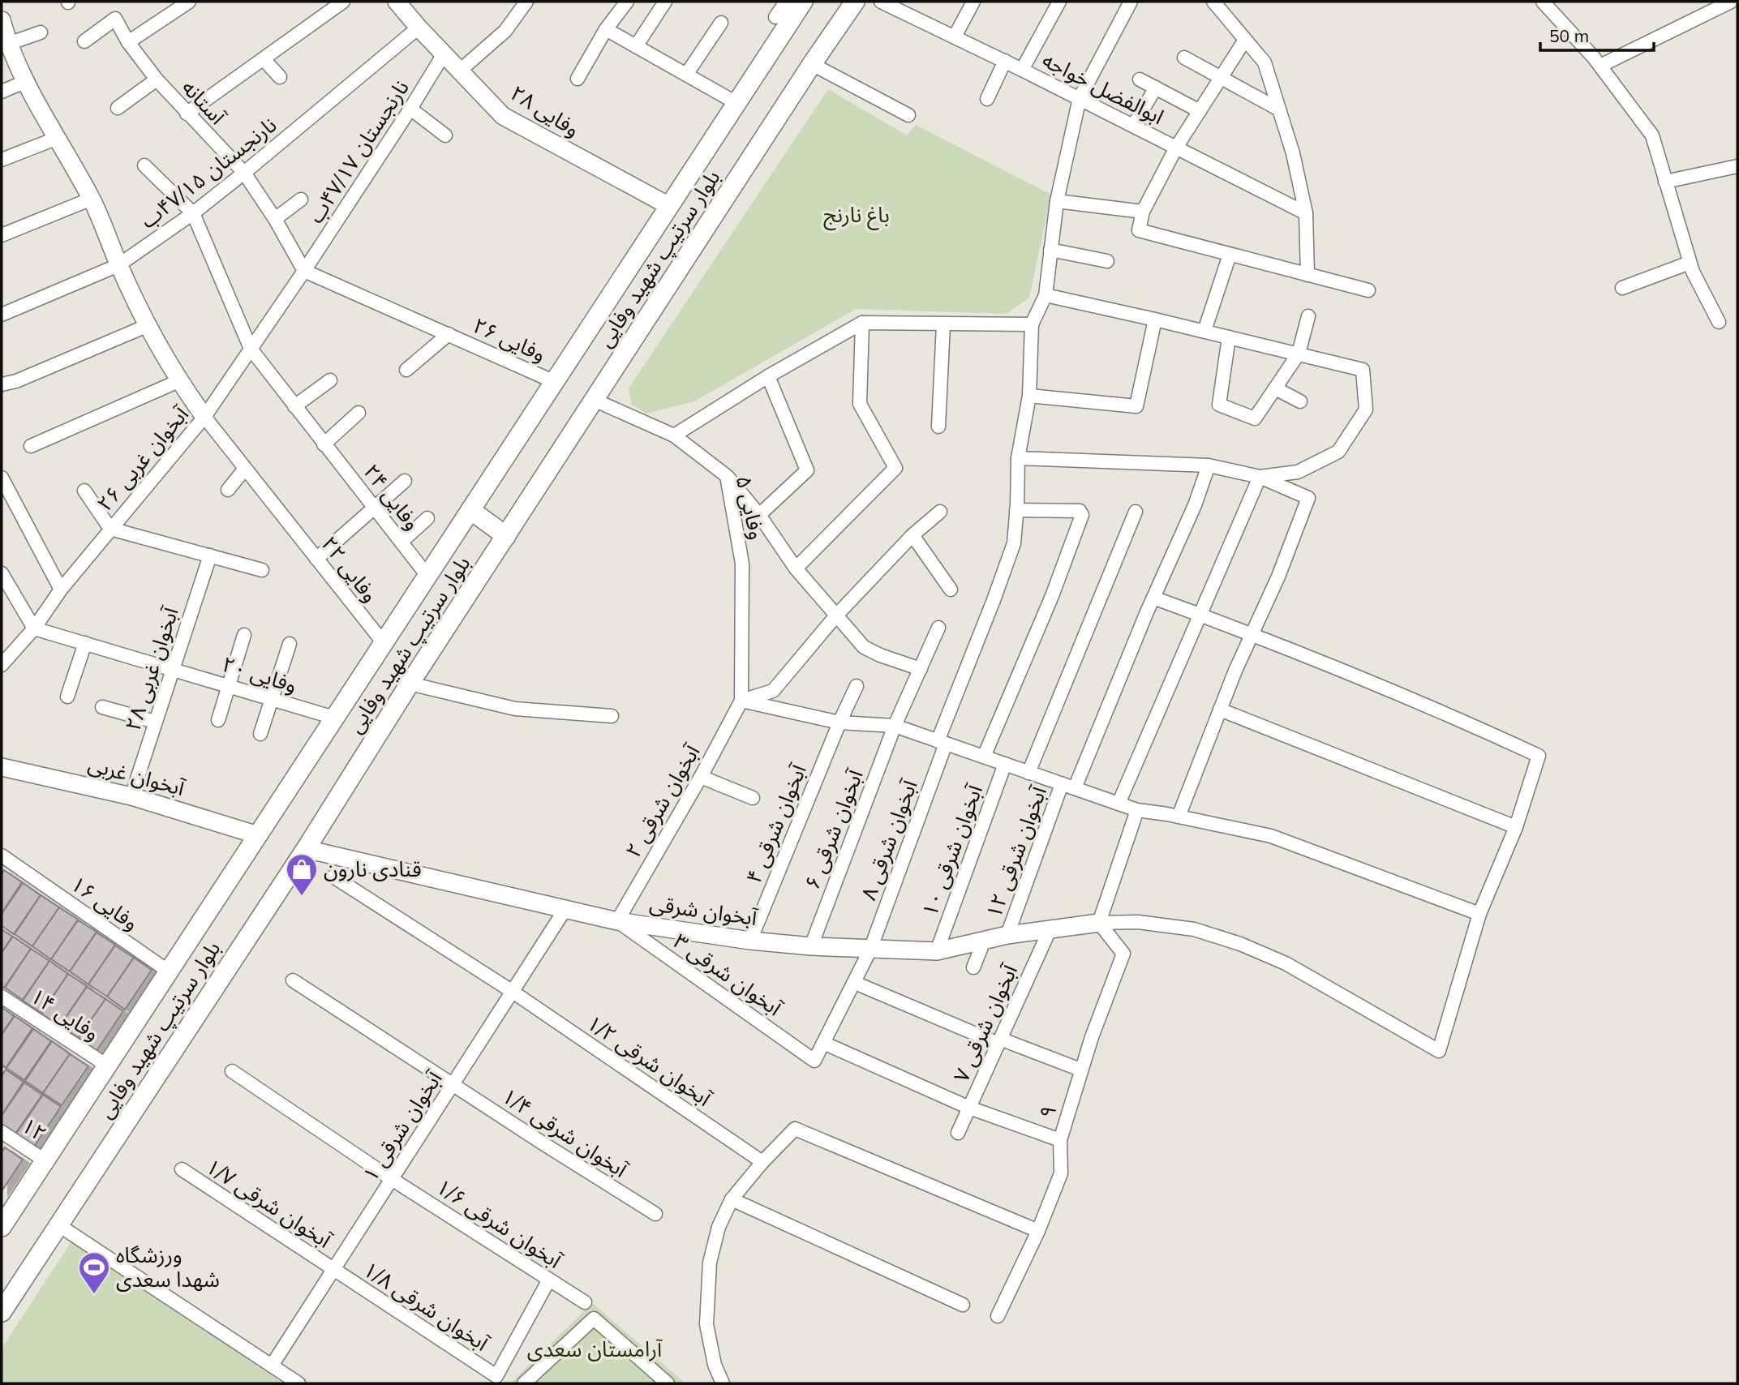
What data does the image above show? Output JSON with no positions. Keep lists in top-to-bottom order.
{
  "streets": {
    "main road": ["بلوار سرتیپ شهید وفایی"],
    "street": [
      "ابوالفضل خواجه",
      "آستانه",
      "وفایی ۲۸",
      "نارنجستان ۴۷/۱۷ب",
      "نارنجستان ۴۷/۱۵ب",
      "وفایی ۲۶",
      "آبخوان غربی ۲۶",
      "وفایی ۲۴",
      "وفایی ۵",
      "وفایی ۲۲",
      "آبخوان غربی ۲۸",
      "وفایی ۲۰",
      "آبخوان غربی",
      "آبخوان شرقی ۲",
      "آبخوان شرقی ۴",
      "آبخوان شرقی ۶",
      "آبخوان شرقی ۸",
      "آبخوان شرقی ۱۰",
      "آبخوان شرقی ۱۲",
      "وفایی ۱۶",
      "آبخوان شرقی",
      "آبخوان شرقی ۳",
      "وفایی ۱۴",
      "آبخوان شرقی ۷",
      "آبخوان شرقی ۱/۲",
      "۹",
      "آبخوان شرقی ۱",
      "۱۲",
      "آبخوان شرقی ۱/۴",
      "آبخوان شرقی ۱/۷",
      "آبخوان شرقی ۱/۶",
      "آبخوان شرقی ۱/۸"
    ]
  },
  "crossings": [
    ["آستانه", "نارنجستان ۴۷/۱۷ب"],
    ["آستانه", "نارنجستان ۴۷/۱۵ب"],
    ["آستانه", "وفایی ۲۶"],
    ["آستانه", "آبخوان غربی ۲۶"],
    ["وفایی ۲۸", "نارنجستان ۴۷/۱۷ب"],
    ["وفایی ۲۸", "نارنجستان ۴۷/۱۵ب"],
    ["وفایی ۲۸", "بلوار سرتیپ شهید وفایی"],
    ["نارنجستان ۴۷/۱۷ب", "وفایی ۲۶"],
    ["نارنجستان ۴۷/۱۷ب", "آبخوان غربی ۲۶"],
    ["نارنجستان ۴۷/۱۵ب", "وفایی ۲۴"],
    ["بلوار سرتیپ شهید وفایی", "وفایی ۲۶"],
    ["بلوار سرتیپ شهید وفایی", "وفایی ۲۴"],
    ["بلوار سرتیپ شهید وفایی", "وفایی ۵"],
    ["بلوار سرتیپ شهید وفایی", "وفایی ۲۲"],
    ["بلوار سرتیپ شهید وفایی", "وفایی ۲۰"],
    ["بلوار سرتیپ شهید وفایی", "آبخوان غربی"],
    ["بلوار سرتیپ شهید وفایی", "وفایی ۱۶"],
    ["بلوار سرتیپ شهید وفایی", "آبخوان شرقی"],
    ["بلوار سرتیپ شهید وفایی", "وفایی ۱۴"],
    ["بلوار سرتیپ شهید وفایی", "۱۲"],
    ["وفایی ۲۶", "آبخوان غربی ۲۶"],
    ["آبخوان غربی ۲۶", "وفایی ۲۴"],
    ["آبخوان غربی ۲۶", "وفایی ۲۲"],
    ["آبخوان غربی ۲۶", "وفایی ۲۰"],
    ["وفایی ۵", "آبخوان شرقی ۲"],
    ["آبخوان غربی ۲۸", "وفایی ۲۰"],
    ["آبخوان غربی ۲۸", "آبخوان غربی"],
    ["آبخوان شرقی ۲", "آبخوان شرقی"],
    ["آبخوان شرقی ۲", "آبخوان شرقی ۳"],
    ["آبخوان شرقی ۴", "آبخوان شرقی"],
    ["آبخوان شرقی ۶", "آبخوان شرقی"],
    ["آبخوان شرقی ۸", "آبخوان شرقی"],
    ["آبخوان شرقی ۸", "آبخوان شرقی ۳"],
    ["آبخوان شرقی ۱۰", "آبخوان شرقی"],
    ["آبخوان شرقی ۱۲", "آبخوان شرقی"],
    ["آبخوان شرقی", "آبخوان شرقی ۳"],
    ["آبخوان شرقی", "آبخوان شرقی ۷"],
    ["آبخوان شرقی", "۹"],
    ["آبخوان شرقی", "آبخوان شرقی ۱"],
    ["آبخوان شرقی ۱/۲", "آبخوان شرقی ۱"],
    ["آبخوان شرقی ۱", "آبخوان شرقی ۱/۴"],
    ["آبخوان شرقی ۱", "آبخوان شرقی ۱/۷"],
    ["آبخوان شرقی ۱", "آبخوان شرقی ۱/۶"],
    ["آبخوان شرقی ۱", "آبخوان شرقی ۱/۸"],
    ["آبخوان شرقی ۱/۷", "آبخوان شرقی ۱/۸"],
    ["آبخوان شرقی ۱/۶", "آبخوان شرقی ۱/۸"]
  ],
  "parks": ["باغ نارنج", "آرامستان سعدی"],
  "places": {
    "shop": ["قنادی نارون"],
    "sports": ["ورزشگاه شهدا سعدی"]
  },
  "scale_bar": "50 m"
}
